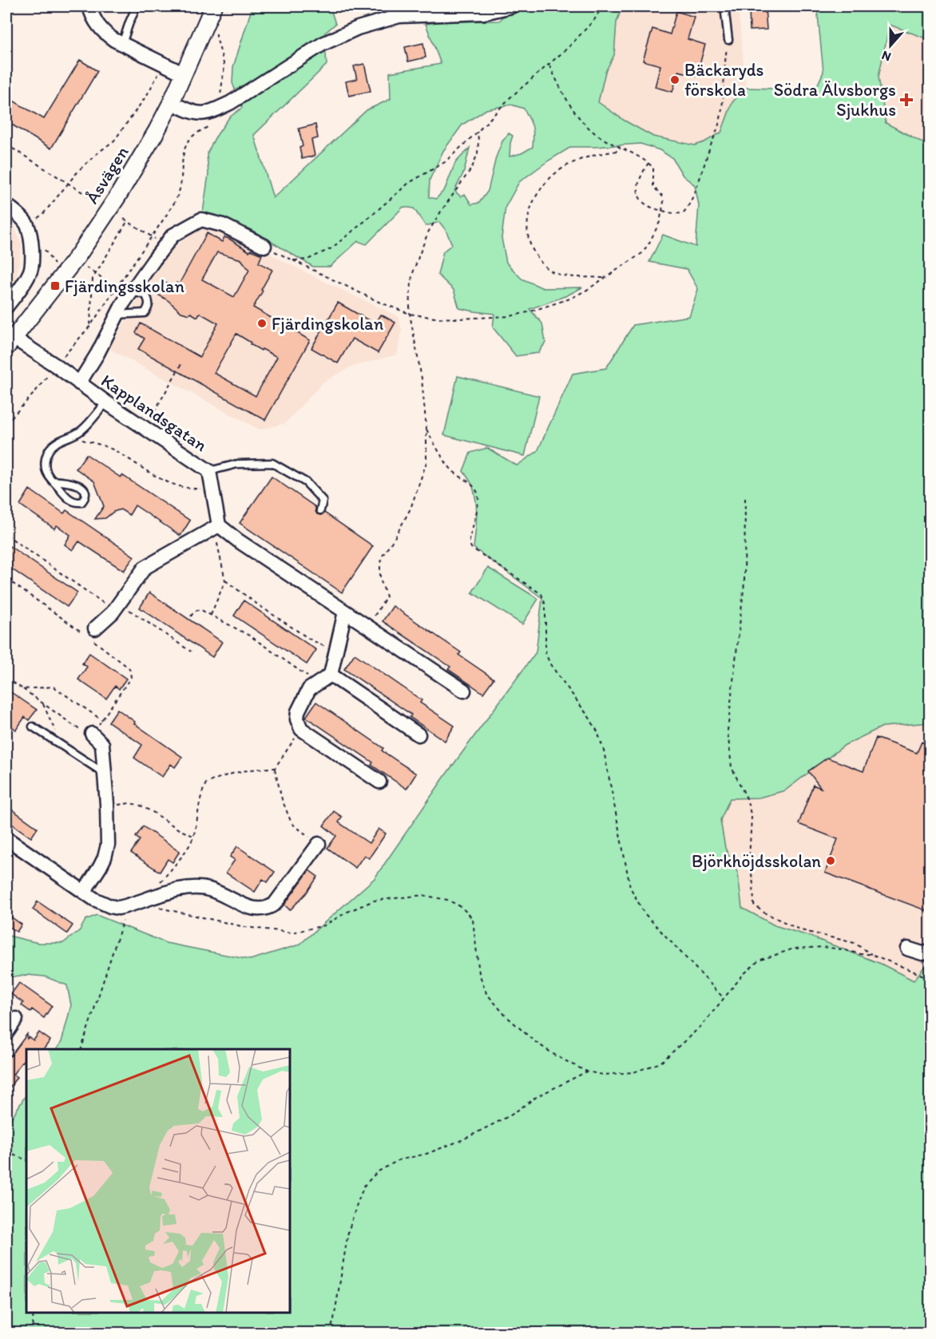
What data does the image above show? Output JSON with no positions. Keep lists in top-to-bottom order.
{
  "streets": {
    "street": ["Åsvägen", "Kapplandsgatan"]
  },
  "crossings": [
    ["Åsvägen", "Kapplandsgatan"]
  ],
  "places": {
    "other": ["Bäckaryds förskola", "Fjärdingskolan", "Björkhöjdsskolan"],
    "health": ["Södra Älvsborgs Sjukhus"],
    "transit": ["Fjärdingsskolan"]
  },
  "north": "bottom"
}
